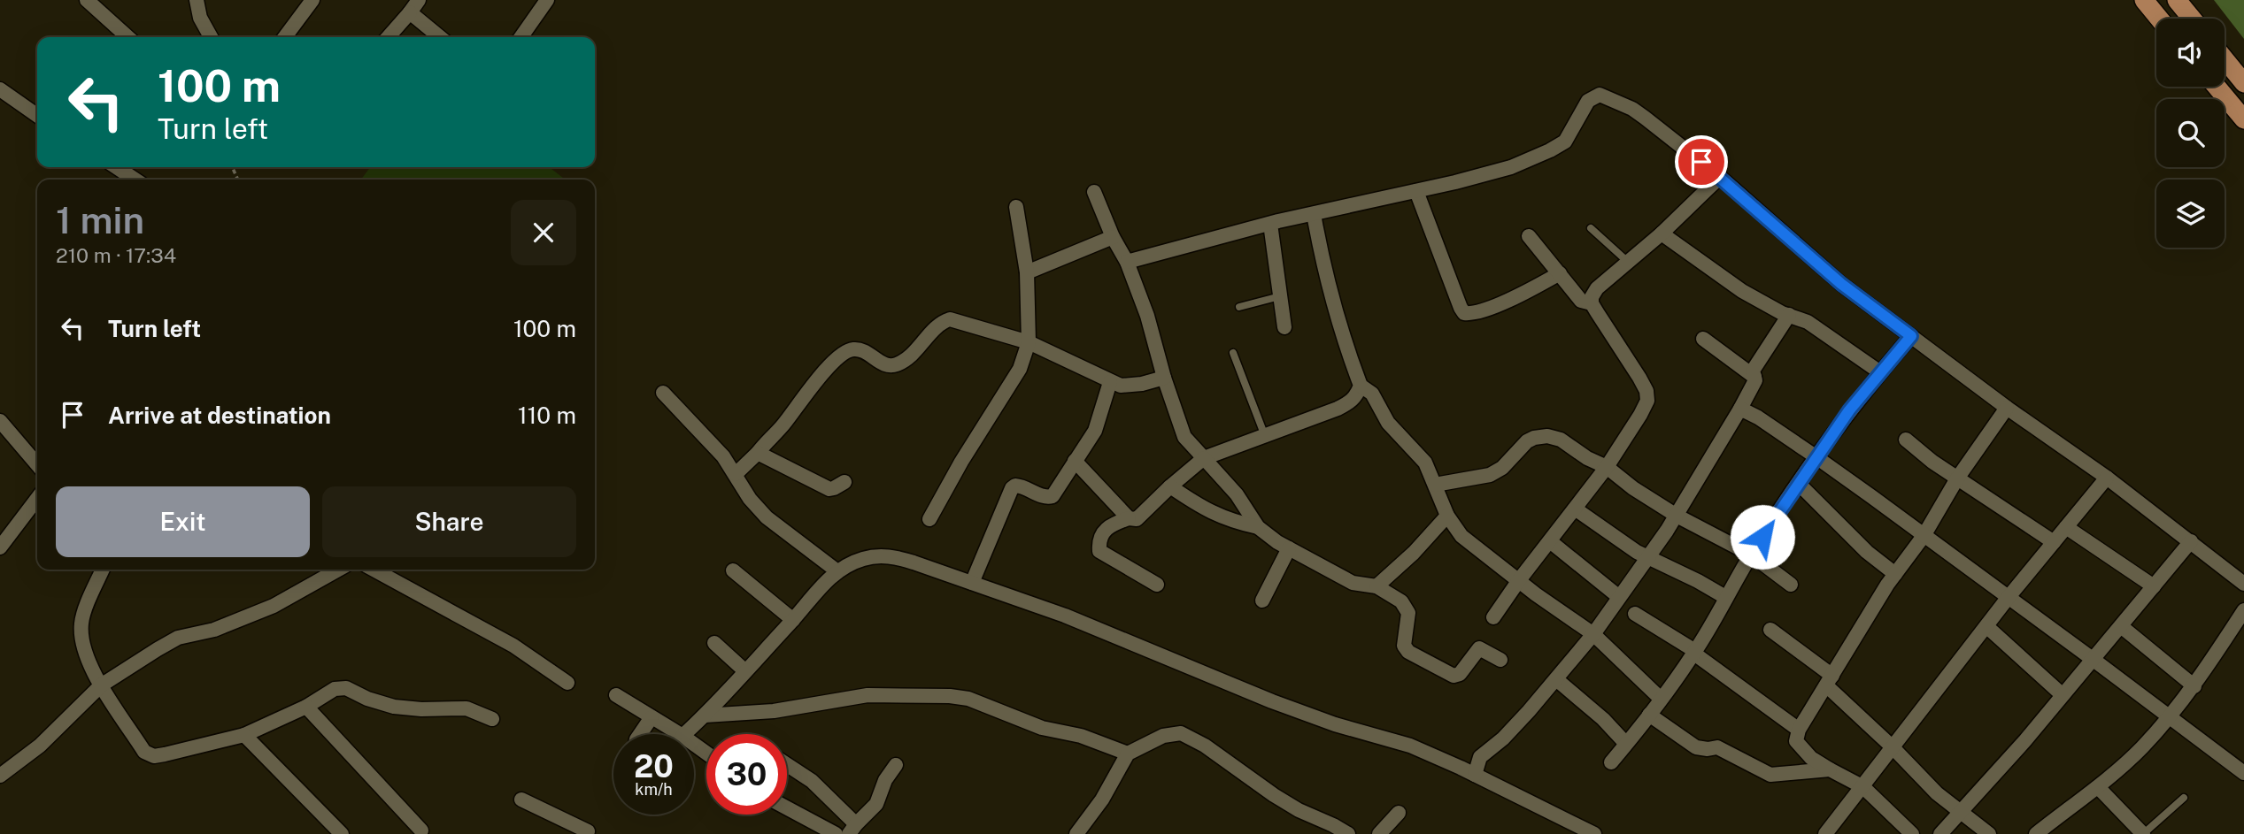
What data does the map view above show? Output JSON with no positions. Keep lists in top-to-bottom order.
{
  "page": {
    "turn": ["100 m", "Turn left"],
    "heading": ["1 min", "210 m · 17:34"],
    "list": [
      {
        "name": "Turn left",
        "value": "100 m"
      },
      {
        "name": "Arrive at destination",
        "value": "110 m"
      }
    ],
    "buttons": ["Exit", "Share"],
    "speed": "20 km/h",
    "limit": "30"
  }
}
